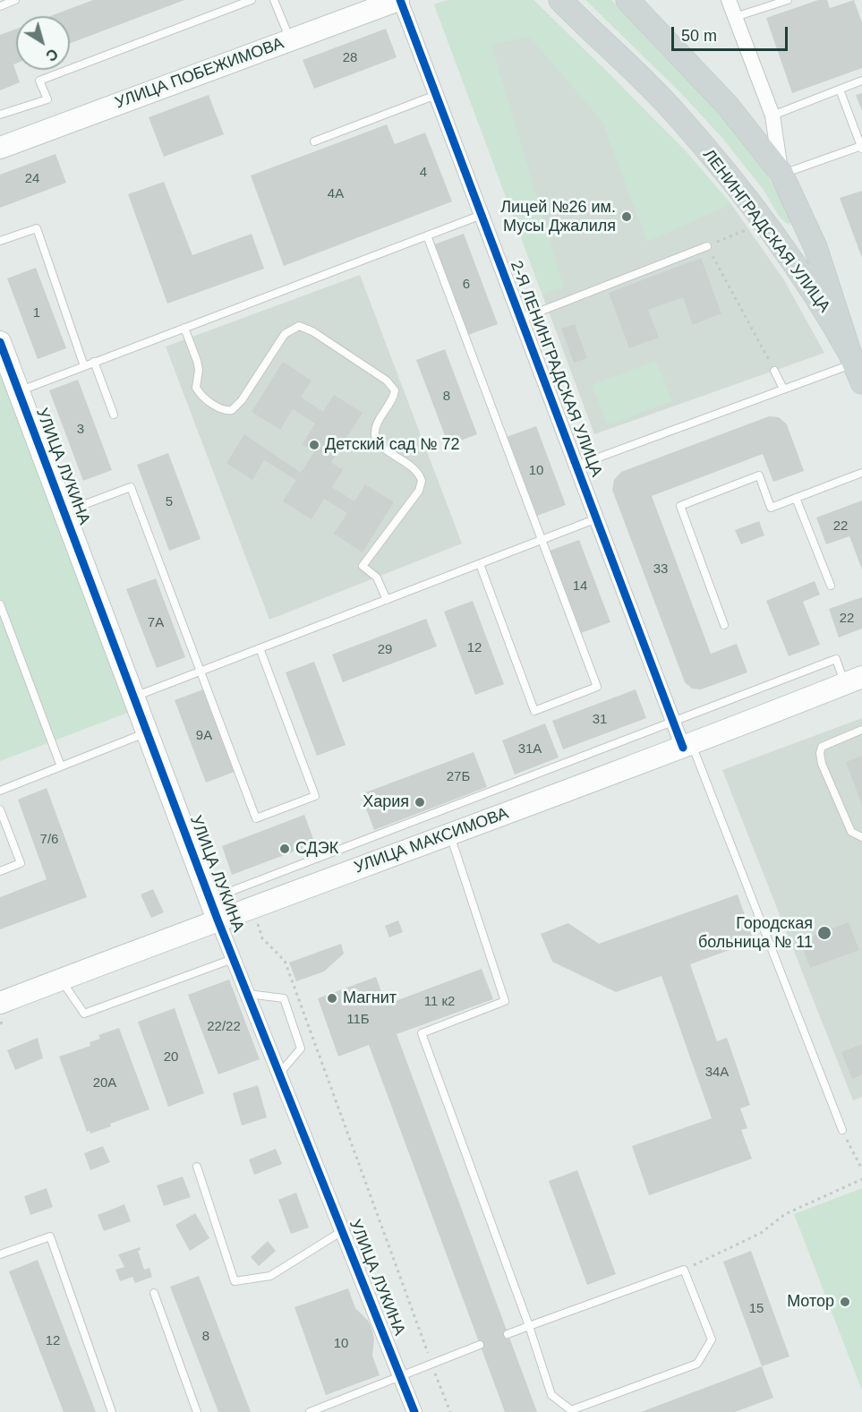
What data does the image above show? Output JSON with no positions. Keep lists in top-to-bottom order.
{
  "streets": {
    "main road": ["ЛЕНИНГРАДСКАЯ УЛИЦА"],
    "street": [
      "УЛИЦА ПОБЕЖИМОВА",
      "2-Я ЛЕНИНГРАДСКАЯ УЛИЦА",
      "УЛИЦА ЛУКИНА",
      "УЛИЦА МАКСИМОВА"
    ]
  },
  "crossings": [
    ["УЛИЦА ПОБЕЖИМОВА", "2-Я ЛЕНИНГРАДСКАЯ УЛИЦА"],
    ["2-Я ЛЕНИНГРАДСКАЯ УЛИЦА", "УЛИЦА МАКСИМОВА"],
    ["УЛИЦА ЛУКИНА", "УЛИЦА МАКСИМОВА"]
  ],
  "places": [
    "Лицей №26 им. Мусы Джалиля",
    "Детский сад № 72",
    "Хария",
    "СДЭК",
    "Городская больница № 11",
    "Магнит",
    "Мотор"
  ],
  "house_numbers": [
    "28",
    "4",
    "24",
    "4А",
    "6",
    "1",
    "8",
    "3",
    "10",
    "5",
    "22",
    "33",
    "14",
    "22",
    "7А",
    "12",
    "29",
    "31",
    "9А",
    "31А",
    "27Б",
    "7/6",
    "11 к2",
    "11Б",
    "22/22",
    "20",
    "34А",
    "20А",
    "15",
    "8",
    "12",
    "10"
  ],
  "scale_bar": "50 m",
  "north": "bottom right"
}
